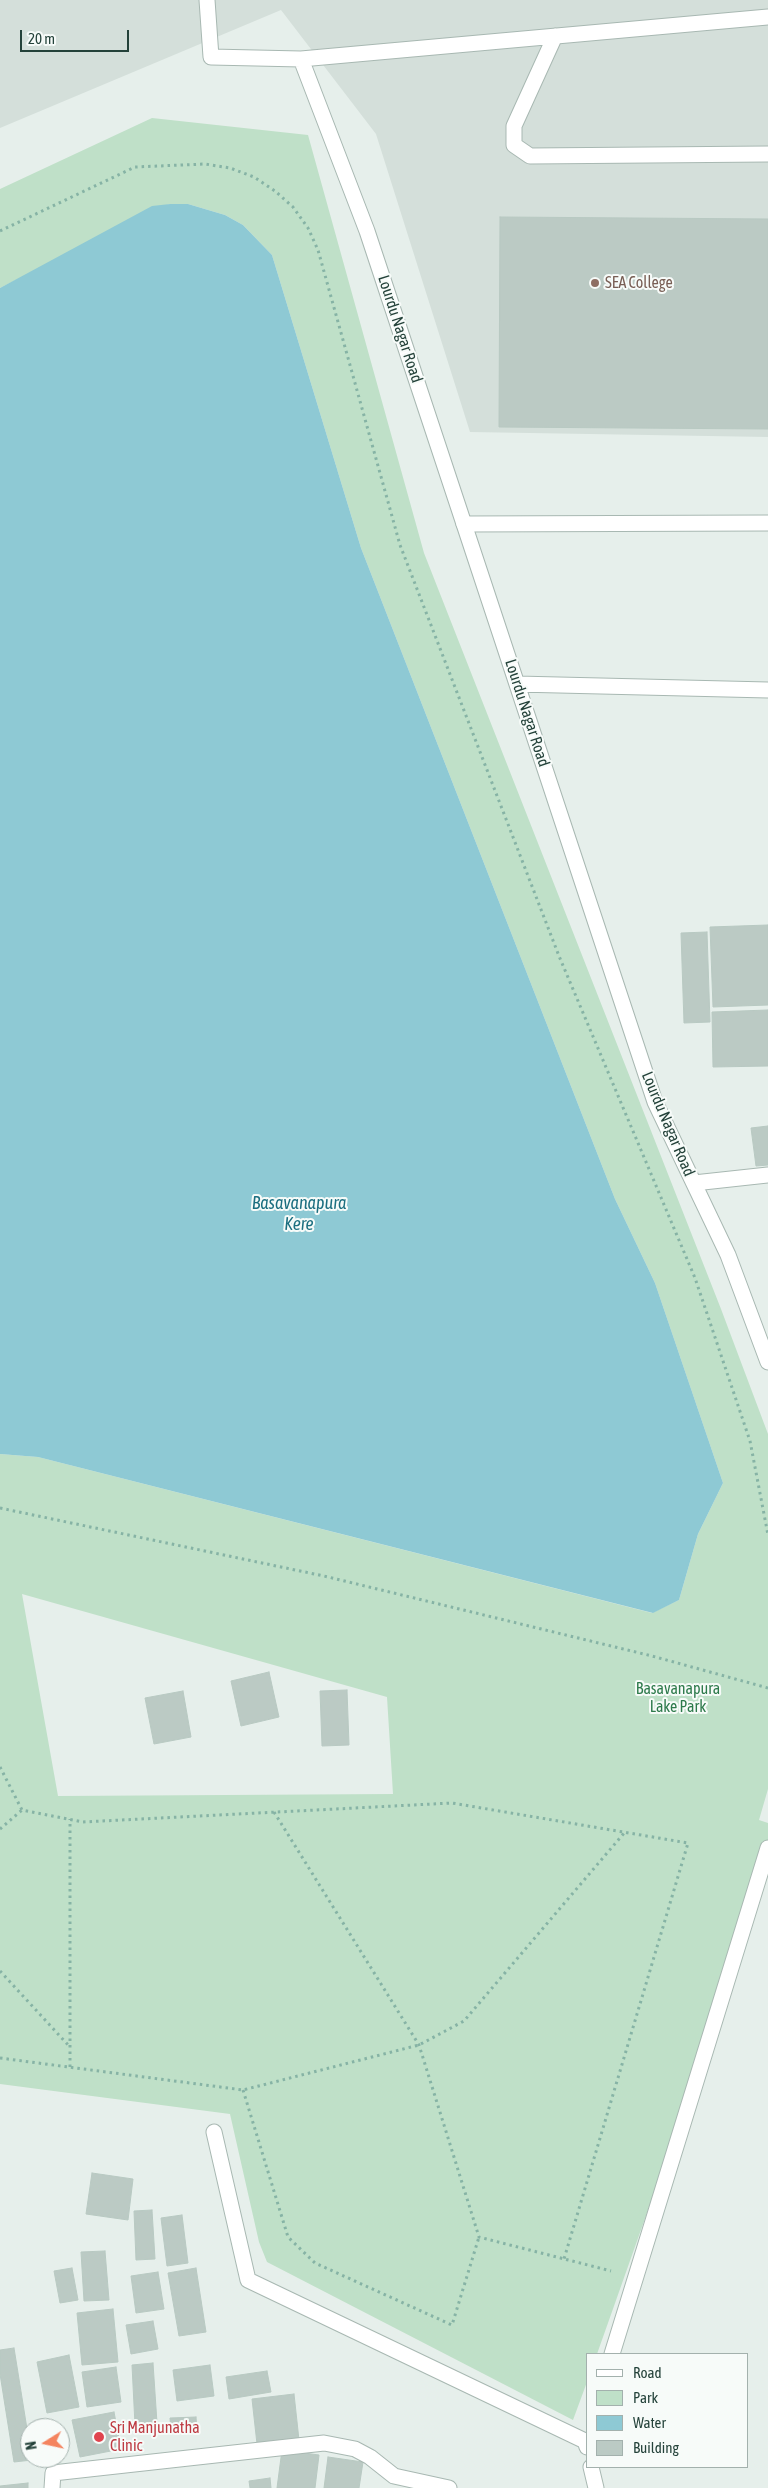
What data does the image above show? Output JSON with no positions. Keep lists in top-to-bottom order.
{
  "streets": {
    "street": ["Lourdu Nagar Road"]
  },
  "water": ["Basavanapura Kere"],
  "parks": ["Basavanapura Lake Park"],
  "places": ["SEA College", "Sri Manjunatha Clinic"],
  "legend": [
    "Road",
    "Park",
    "Water",
    "Building"
  ],
  "scale_bar": "20 m",
  "north": "left"
}
